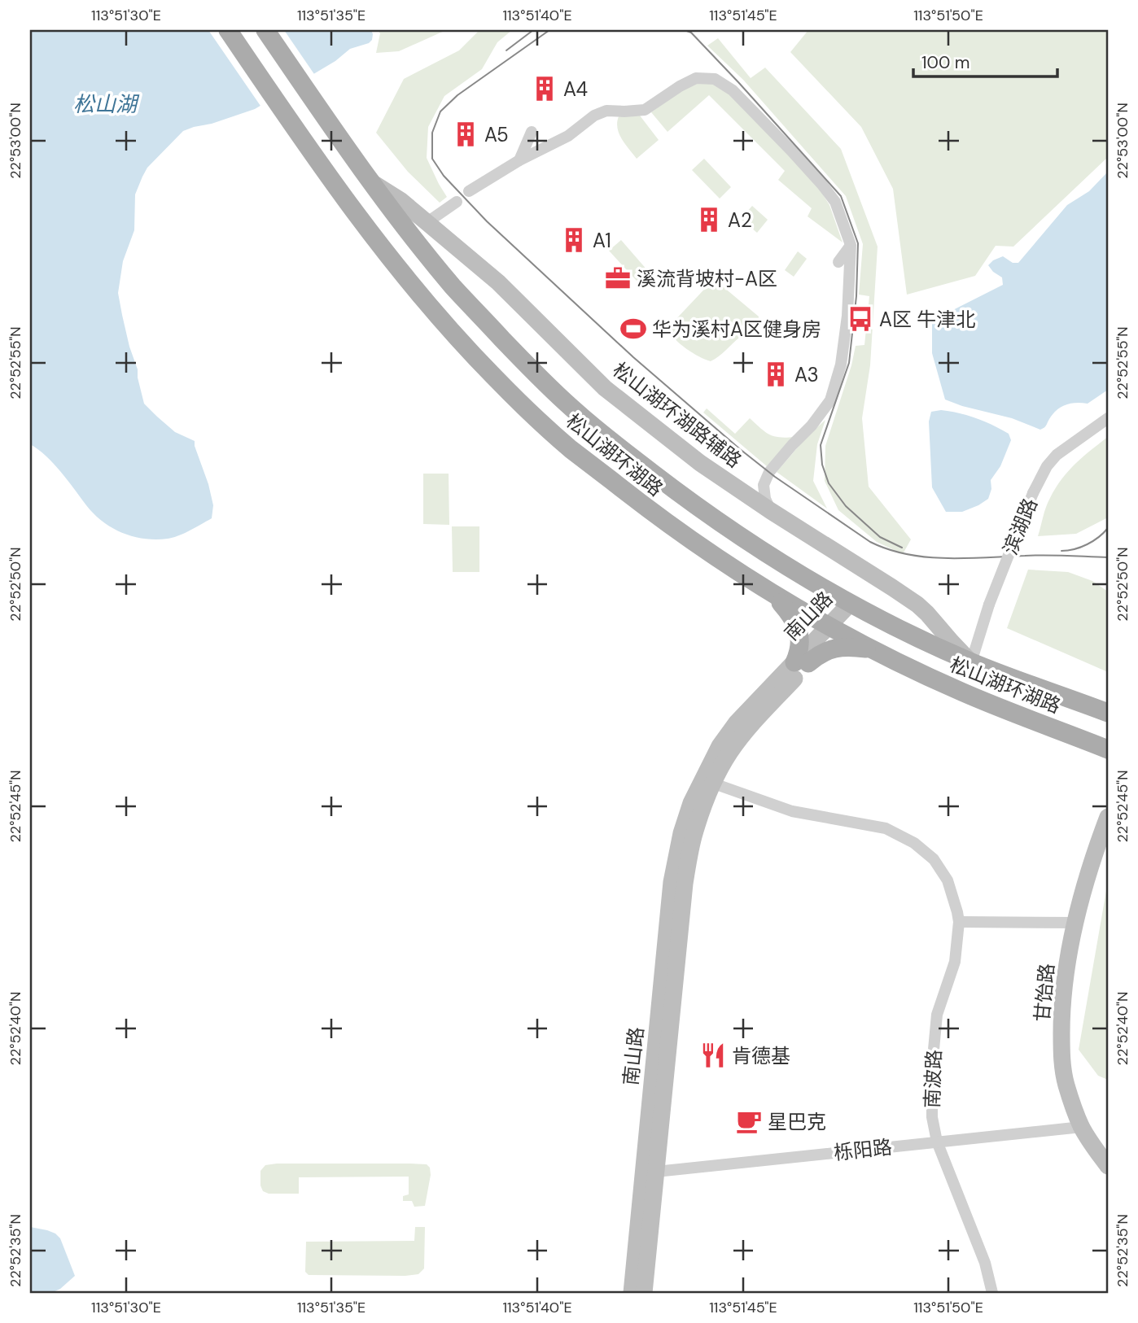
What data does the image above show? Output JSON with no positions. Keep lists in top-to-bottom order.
{
  "streets": {
    "main road": [
      "松山湖环湖路辅路",
      "松山湖环湖路",
      "南山路",
      "甘饴路"
    ],
    "street": ["滨湖路", "南波路", "栎阳路"]
  },
  "crossings": [
    ["松山湖环湖路辅路", "松山湖环湖路"],
    ["松山湖环湖路辅路", "滨湖路"],
    ["松山湖环湖路", "滨湖路"],
    ["松山湖环湖路", "南山路"],
    ["南山路", "南波路"],
    ["南山路", "栎阳路"],
    ["甘饴路", "栎阳路"],
    ["南波路", "栎阳路"]
  ],
  "water": ["松山湖"],
  "places": {
    "building": [
      "A4",
      "A5",
      "A2",
      "A1",
      "A3"
    ],
    "office": ["溪流背坡村-A区"],
    "bus stop": ["A区 牛津北"],
    "sports": ["华为溪村A区健身房"],
    "restaurant": ["肯德基"],
    "cafe": ["星巴克"]
  },
  "scale_bar": "100 m",
  "coordinates": [
    "113°51'30\"E",
    "113°51'35\"E",
    "113°51'40\"E",
    "113°51'45\"E",
    "113°51'50\"E",
    "22°53'00\"N",
    "22°52'55\"N",
    "22°52'50\"N",
    "22°52'45\"N",
    "22°52'40\"N",
    "22°52'35\"N"
  ]
}
